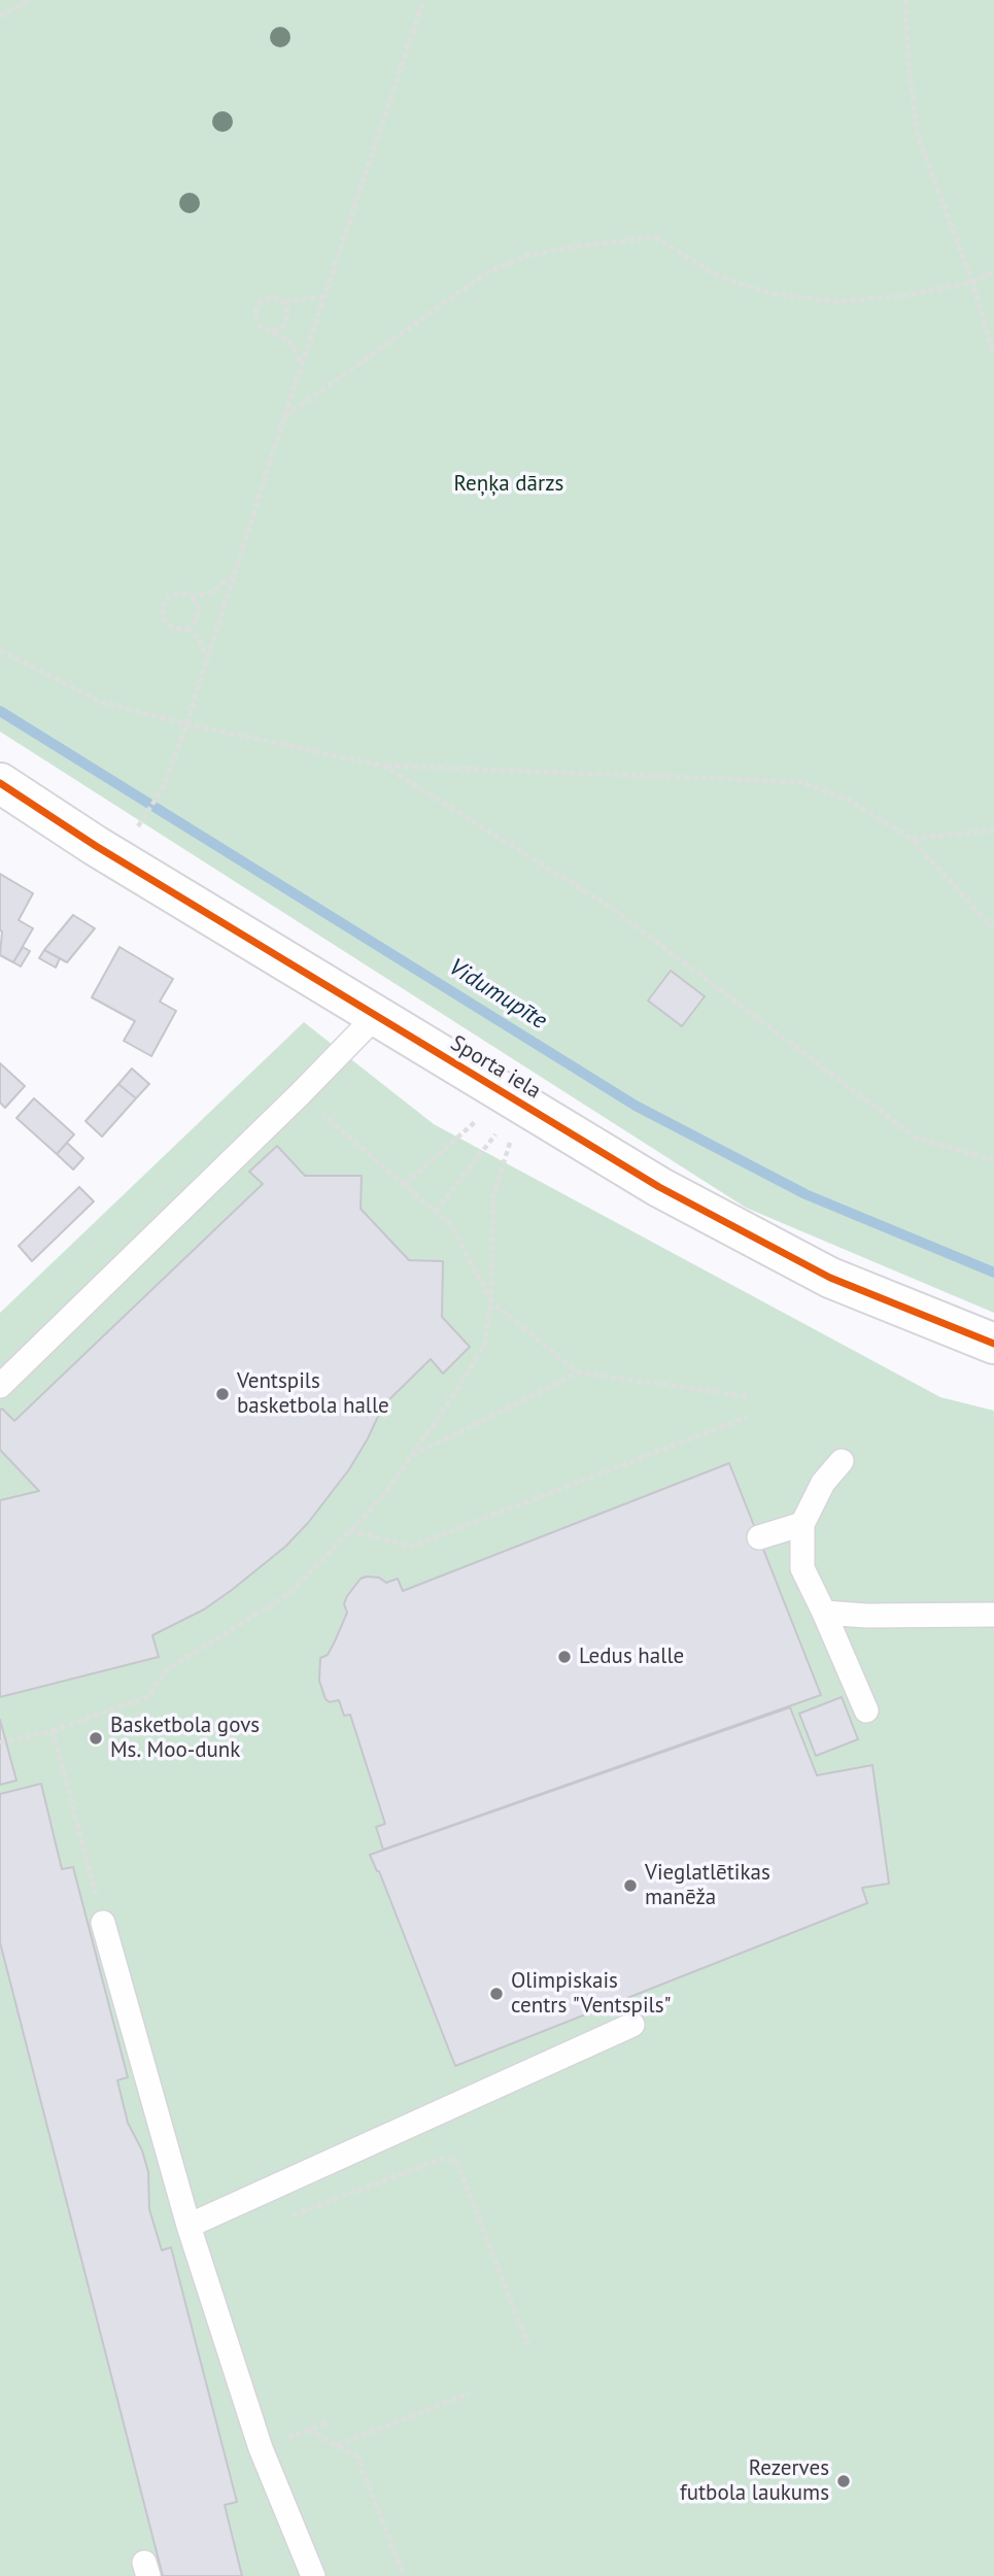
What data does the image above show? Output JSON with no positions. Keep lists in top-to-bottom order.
{
  "streets": {
    "street": ["Sporta iela"]
  },
  "water": ["Vidumupīte"],
  "parks": ["Reņķa dārzs"],
  "places": [
    "Ventspils basketbola halle",
    "Ledus halle",
    "Basketbola govs Ms. Moo-dunk",
    "Vieglatlētikas manēža",
    "Olimpiskais centrs \"Ventspils\"",
    "Rezerves futbola laukums"
  ]
}
